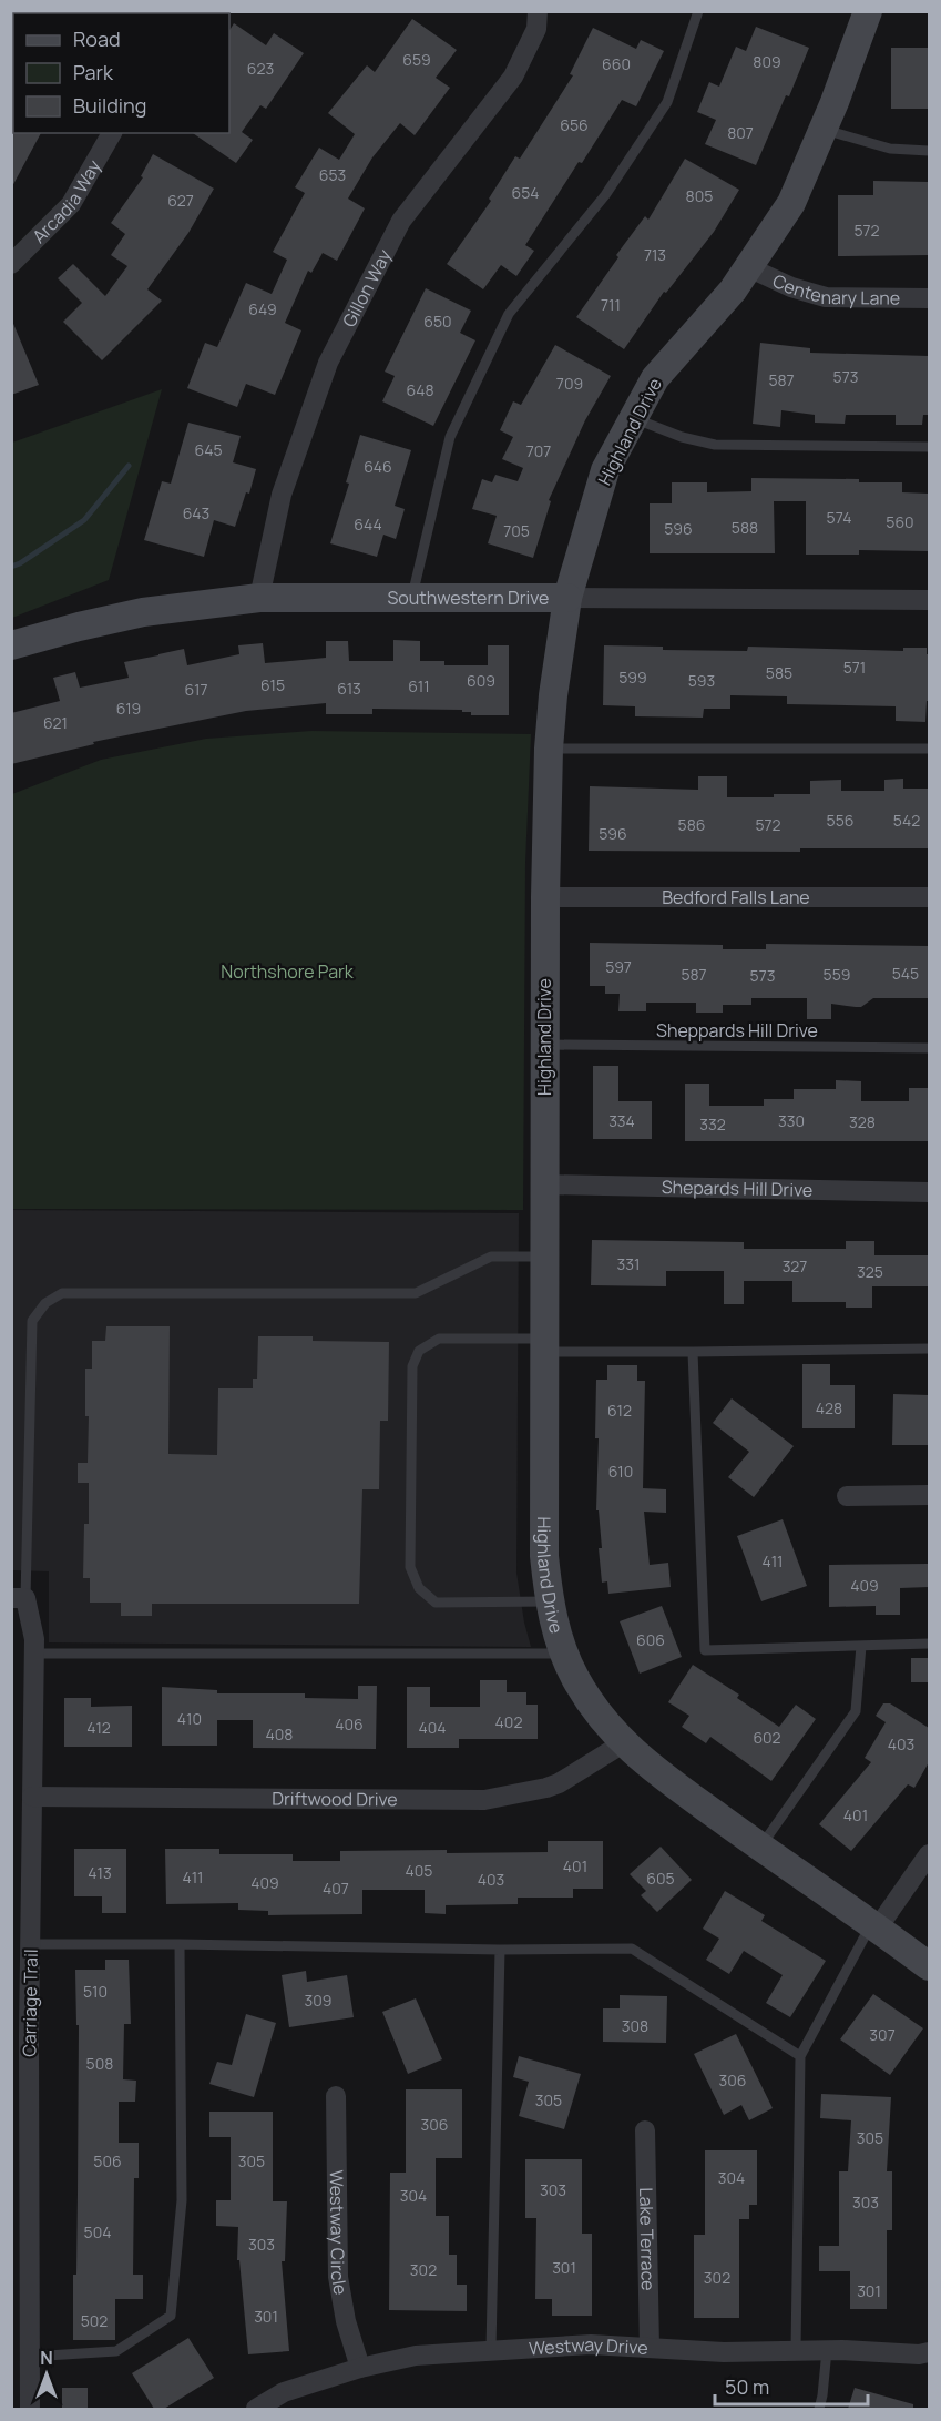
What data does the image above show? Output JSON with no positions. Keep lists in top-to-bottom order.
{
  "streets": {
    "street": [
      "Arcadia Way",
      "Centenary Lane",
      "Gillon Way",
      "Highland Drive",
      "Southwestern Drive",
      "Bedford Falls Lane",
      "Shepards Hill Drive",
      "Driftwood Drive",
      "Carriage Trail",
      "Westway Circle",
      "Lake Terrace",
      "Westway Drive"
    ],
    "lane": ["Sheppards Hill Drive"]
  },
  "crossings": [
    ["Centenary Lane", "Highland Drive"],
    ["Gillon Way", "Southwestern Drive"],
    ["Highland Drive", "Southwestern Drive"],
    ["Highland Drive", "Bedford Falls Lane"],
    ["Highland Drive", "Sheppards Hill Drive"],
    ["Highland Drive", "Shepards Hill Drive"],
    ["Highland Drive", "Driftwood Drive"],
    ["Driftwood Drive", "Carriage Trail"],
    ["Westway Circle", "Westway Drive"],
    ["Lake Terrace", "Westway Drive"]
  ],
  "parks": ["Northshore Park"],
  "house_numbers": [
    "659",
    "809",
    "660",
    "623",
    "656",
    "807",
    "653",
    "654",
    "805",
    "627",
    "572",
    "713",
    "711",
    "649",
    "650",
    "573",
    "587",
    "709",
    "648",
    "645",
    "707",
    "646",
    "643",
    "574",
    "560",
    "644",
    "588",
    "596",
    "705",
    "571",
    "585",
    "599",
    "609",
    "593",
    "615",
    "611",
    "613",
    "617",
    "619",
    "621",
    "556",
    "542",
    "586",
    "572",
    "596",
    "597",
    "545",
    "587",
    "559",
    "573",
    "334",
    "330",
    "328",
    "332",
    "331",
    "327",
    "325",
    "428",
    "612",
    "610",
    "411",
    "409",
    "606",
    "410",
    "402",
    "406",
    "412",
    "404",
    "408",
    "602",
    "403",
    "401",
    "401",
    "405",
    "413",
    "411",
    "605",
    "403",
    "409",
    "407",
    "510",
    "309",
    "308",
    "307",
    "508",
    "306",
    "305",
    "306",
    "305",
    "506",
    "305",
    "304",
    "303",
    "304",
    "303",
    "504",
    "303",
    "301",
    "302",
    "302",
    "301",
    "301",
    "502"
  ],
  "legend": ["Road", "Park", "Building"],
  "scale_bar": "50 m",
  "north": "top"
}
